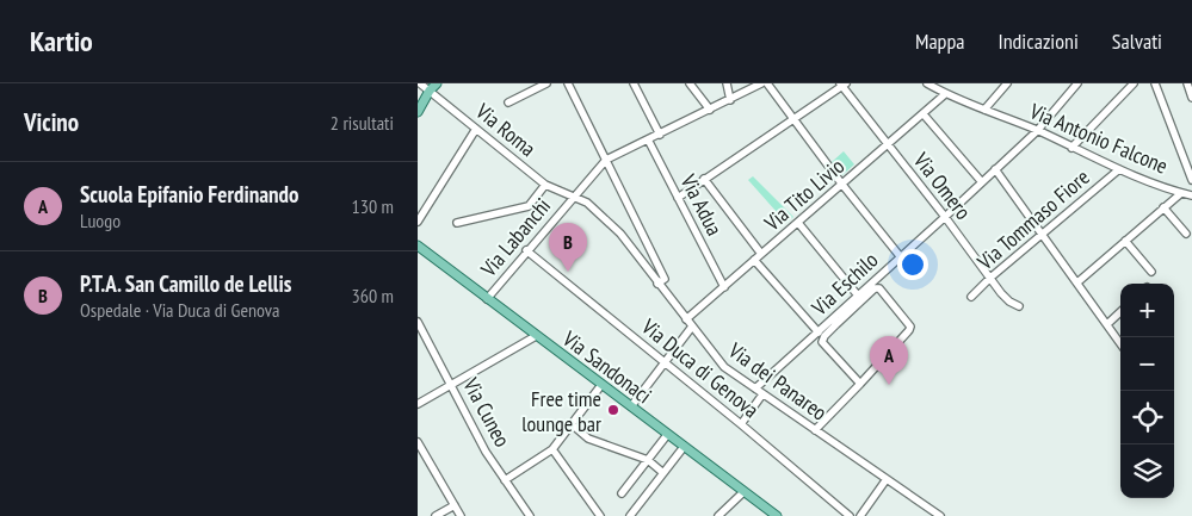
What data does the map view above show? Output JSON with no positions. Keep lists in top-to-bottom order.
{
  "streets": {
    "main road": ["Via Sandonaci"],
    "street": [
      "Via Roma",
      "Via Antonio Falcone",
      "Via Omero",
      "Via Tito Livio",
      "Via Adua",
      "Via Tommaso Fiore",
      "Via Labanchi",
      "Via Eschilo",
      "Via Duca di Genova",
      "Via dei Panareo",
      "Via Cuneo"
    ]
  },
  "crossings": [
    ["Via Roma", "Via Labanchi"],
    ["Via Roma", "Via dei Panareo"],
    ["Via Antonio Falcone", "Via Tito Livio"],
    ["Via Antonio Falcone", "Via Tommaso Fiore"],
    ["Via Antonio Falcone", "Via Eschilo"],
    ["Via Omero", "Via Tito Livio"],
    ["Via Omero", "Via Tommaso Fiore"],
    ["Via Omero", "Via Eschilo"],
    ["Via Tito Livio", "Via Adua"],
    ["Via Tito Livio", "Via dei Panareo"],
    ["Via Labanchi", "Via Sandonaci"],
    ["Via Labanchi", "Via Duca di Genova"],
    ["Via Labanchi", "Via dei Panareo"],
    ["Via Eschilo", "Via dei Panareo"]
  ],
  "places": ["Free time lounge bar"],
  "page": {
    "header": "Kartio",
    "nav": ["Mappa", "Indicazioni", "Salvati"],
    "heading": ["Vicino", "2 risultati"],
    "list": [
      {
        "mark": "A",
        "name": "Scuola Epifanio Ferdinando",
        "note": "Luogo",
        "value": "130 m"
      },
      {
        "mark": "B",
        "name": "P.T.A. San Camillo de Lellis",
        "note": "Ospedale · Via Duca di Genova",
        "value": "360 m"
      }
    ],
    "pins": ["B", "A"],
    "map_buttons": ["+", "−"]
  }
}
